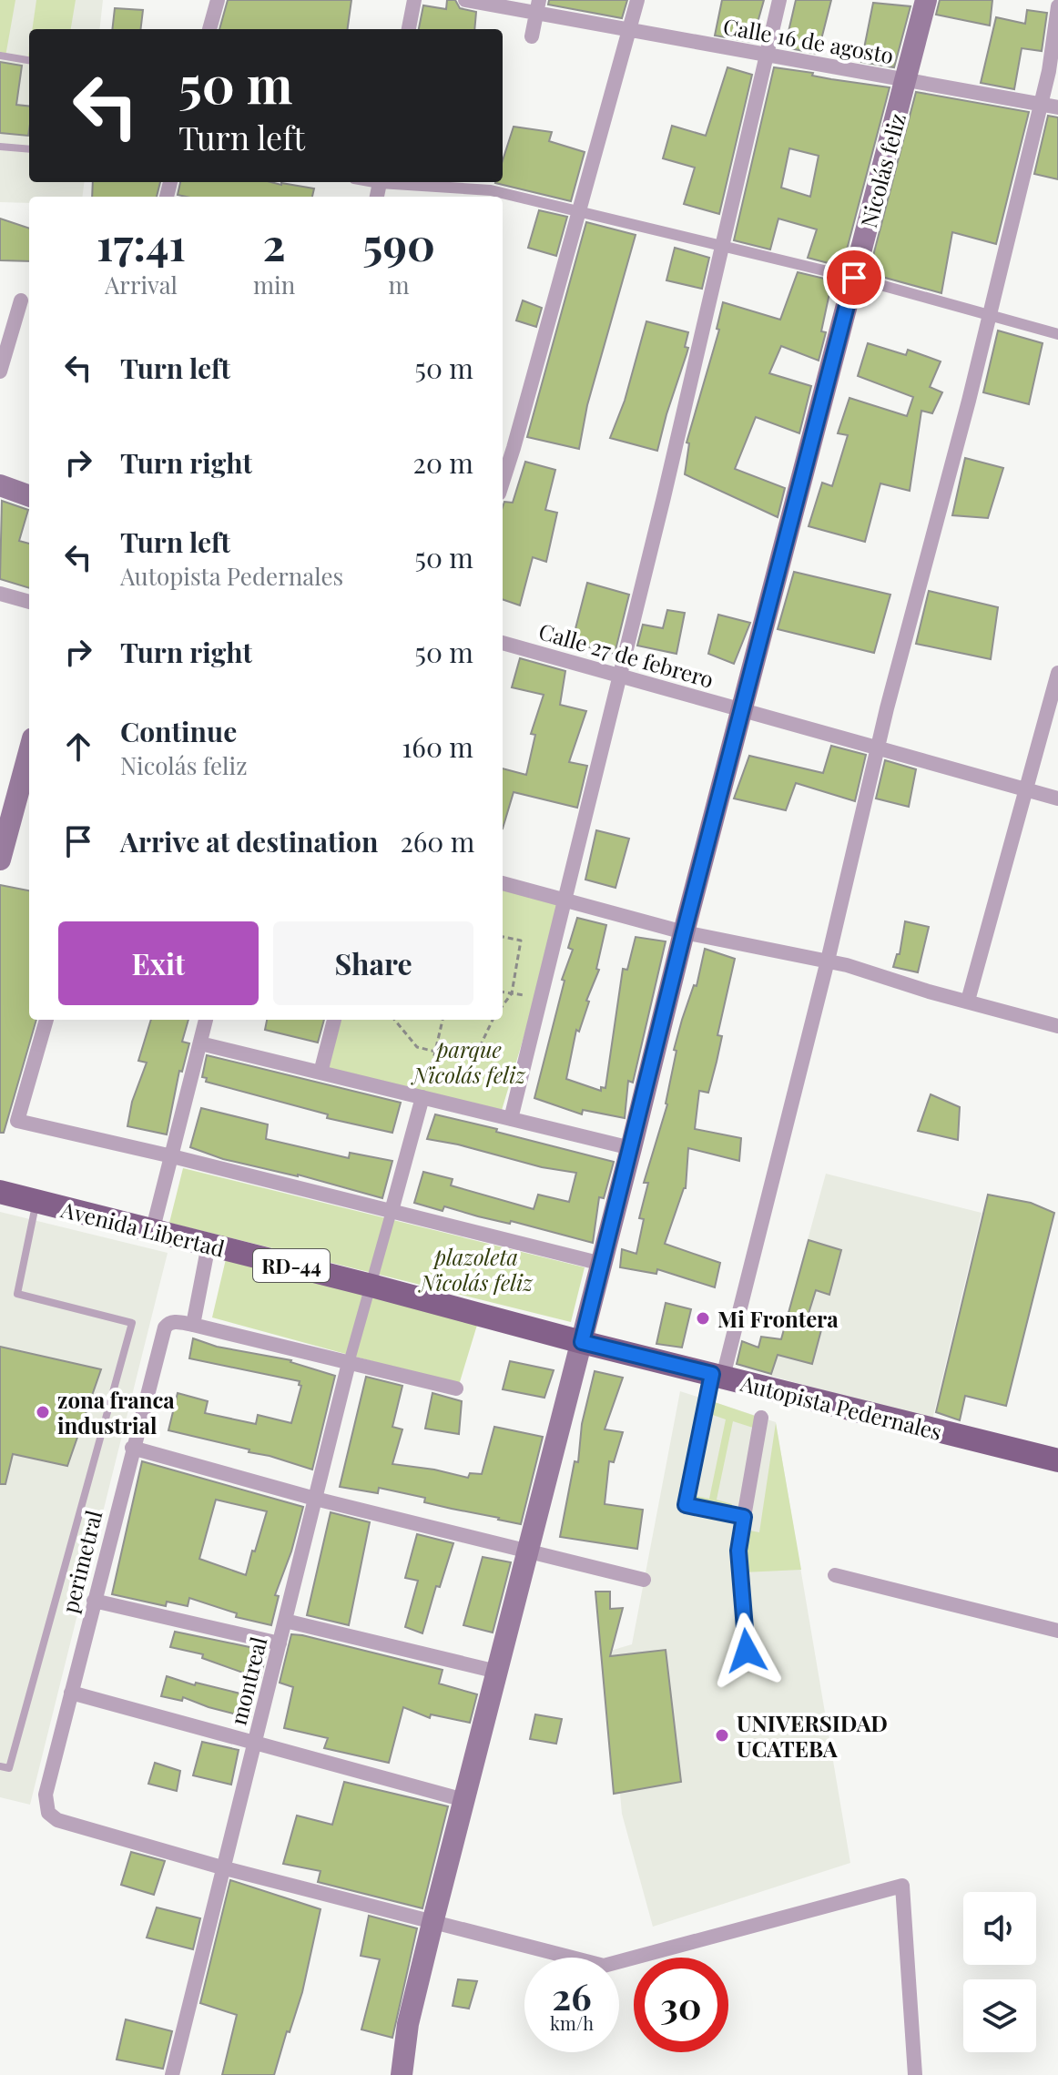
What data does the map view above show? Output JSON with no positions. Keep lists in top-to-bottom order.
{
  "streets": {
    "main road": [
      "Nicolás feliz",
      "Avenida Libertad",
      "RD-44",
      "Autopista Pedernales"
    ],
    "street": [
      "Calle 16 de agosto",
      "Calle 27 de febrero",
      "perimetral",
      "montreal"
    ]
  },
  "crossings": [
    ["Calle 16 de agosto", "Nicolás feliz"],
    ["Nicolás feliz", "Calle 27 de febrero"],
    ["Nicolás feliz", "Avenida Libertad"],
    ["Nicolás feliz", "Autopista Pedernales"],
    ["Avenida Libertad", "Autopista Pedernales"],
    ["perimetral", "montreal"]
  ],
  "parks": ["parque Nicolás feliz", "plazoleta Nicolás feliz"],
  "places": ["Mi Frontera", "zona franca industrial", "UNIVERSIDAD UCATEBA"],
  "page": {
    "turn": ["50 m", "Turn left"],
    "eta": [
      "17:41",
      "Arrival",
      "2",
      "min",
      "590",
      "m"
    ],
    "list": [
      {
        "name": "Turn left",
        "value": "50 m"
      },
      {
        "name": "Turn right",
        "value": "20 m"
      },
      {
        "name": "Turn left",
        "note": "Autopista Pedernales",
        "value": "50 m"
      },
      {
        "name": "Turn right",
        "value": "50 m"
      },
      {
        "name": "Continue",
        "note": "Nicolás feliz",
        "value": "160 m"
      },
      {
        "name": "Arrive at destination",
        "value": "260 m"
      }
    ],
    "buttons": ["Exit", "Share"],
    "speed": "26 km/h",
    "limit": "30"
  }
}
